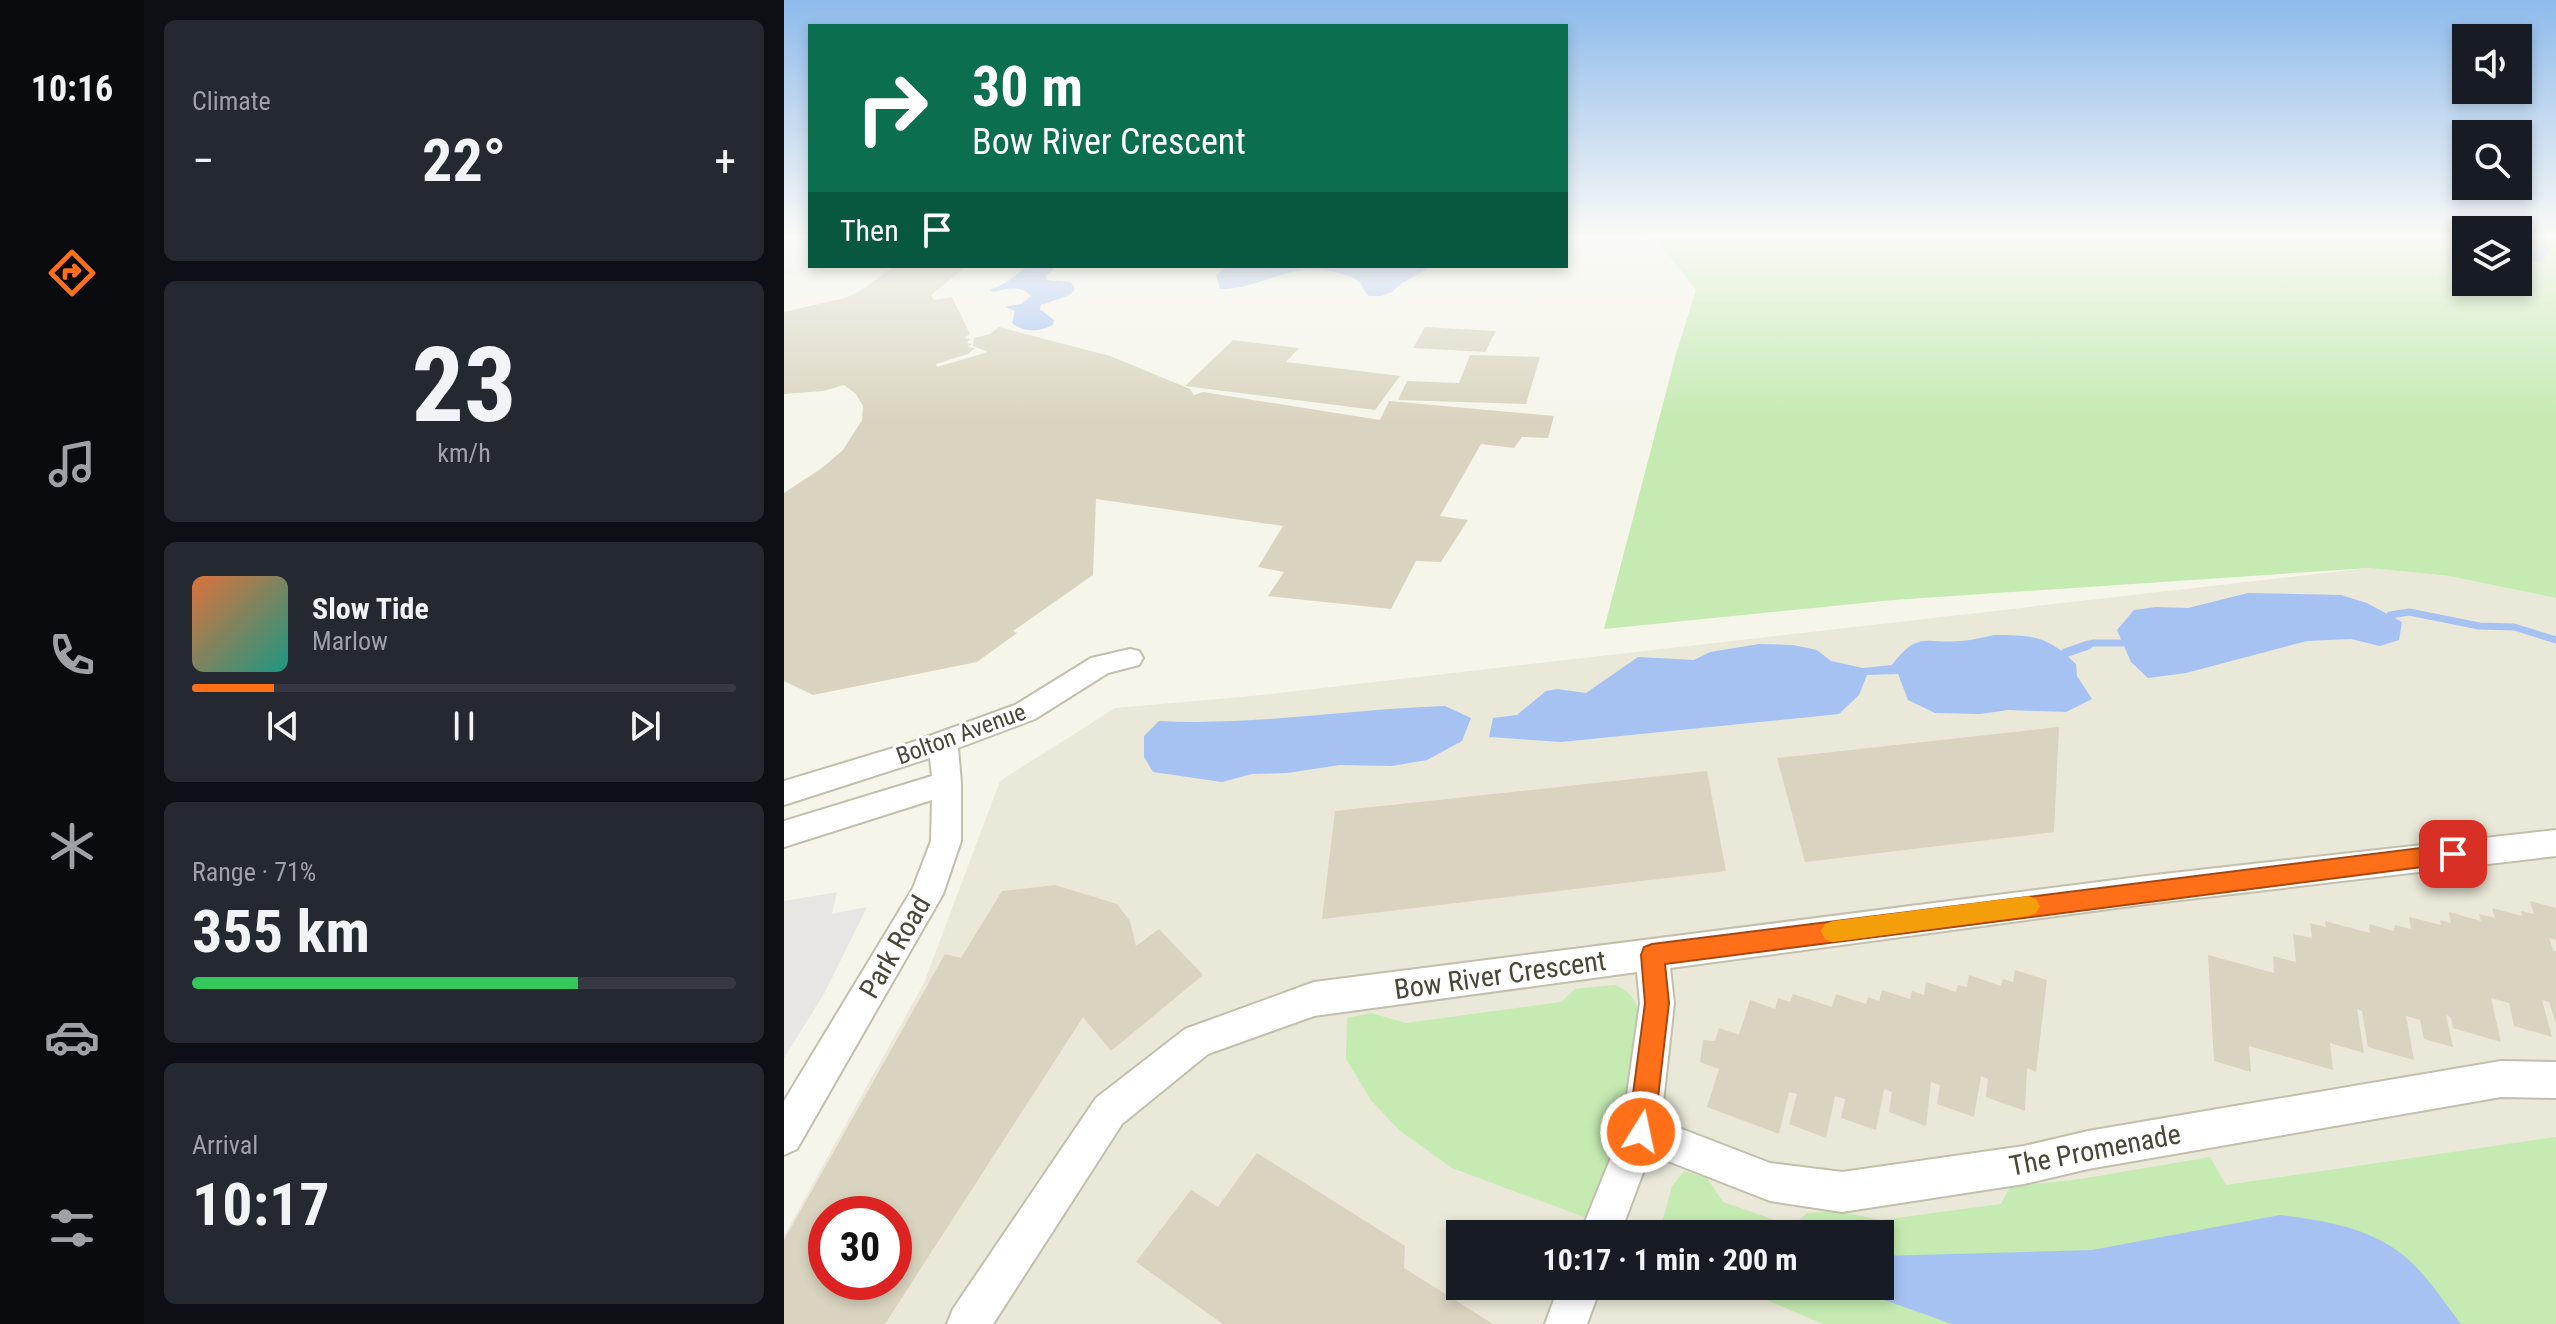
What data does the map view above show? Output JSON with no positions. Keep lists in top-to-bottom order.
{
  "streets": {
    "street": [
      "Bolton Avenue",
      "Park Road",
      "Bow River Crescent",
      "The Promenade"
    ]
  },
  "crossings": [
    ["Bolton Avenue", "Park Road"]
  ],
  "page": {
    "tabs": "10:16",
    "tile": [
      "Climate",
      ["23", "km/h"],
      ["Range · 71%", "355 km"],
      ["Arrival", "10:17"]
    ],
    "turn": ["30 m", "Bow River Crescent"],
    "heat": ["−", "22°", "+"],
    "then": "Then",
    "song": ["Slow Tide", "Marlow"],
    "limit": "30",
    "trip": "10:17 · 1 min · 200 m"
  }
}
